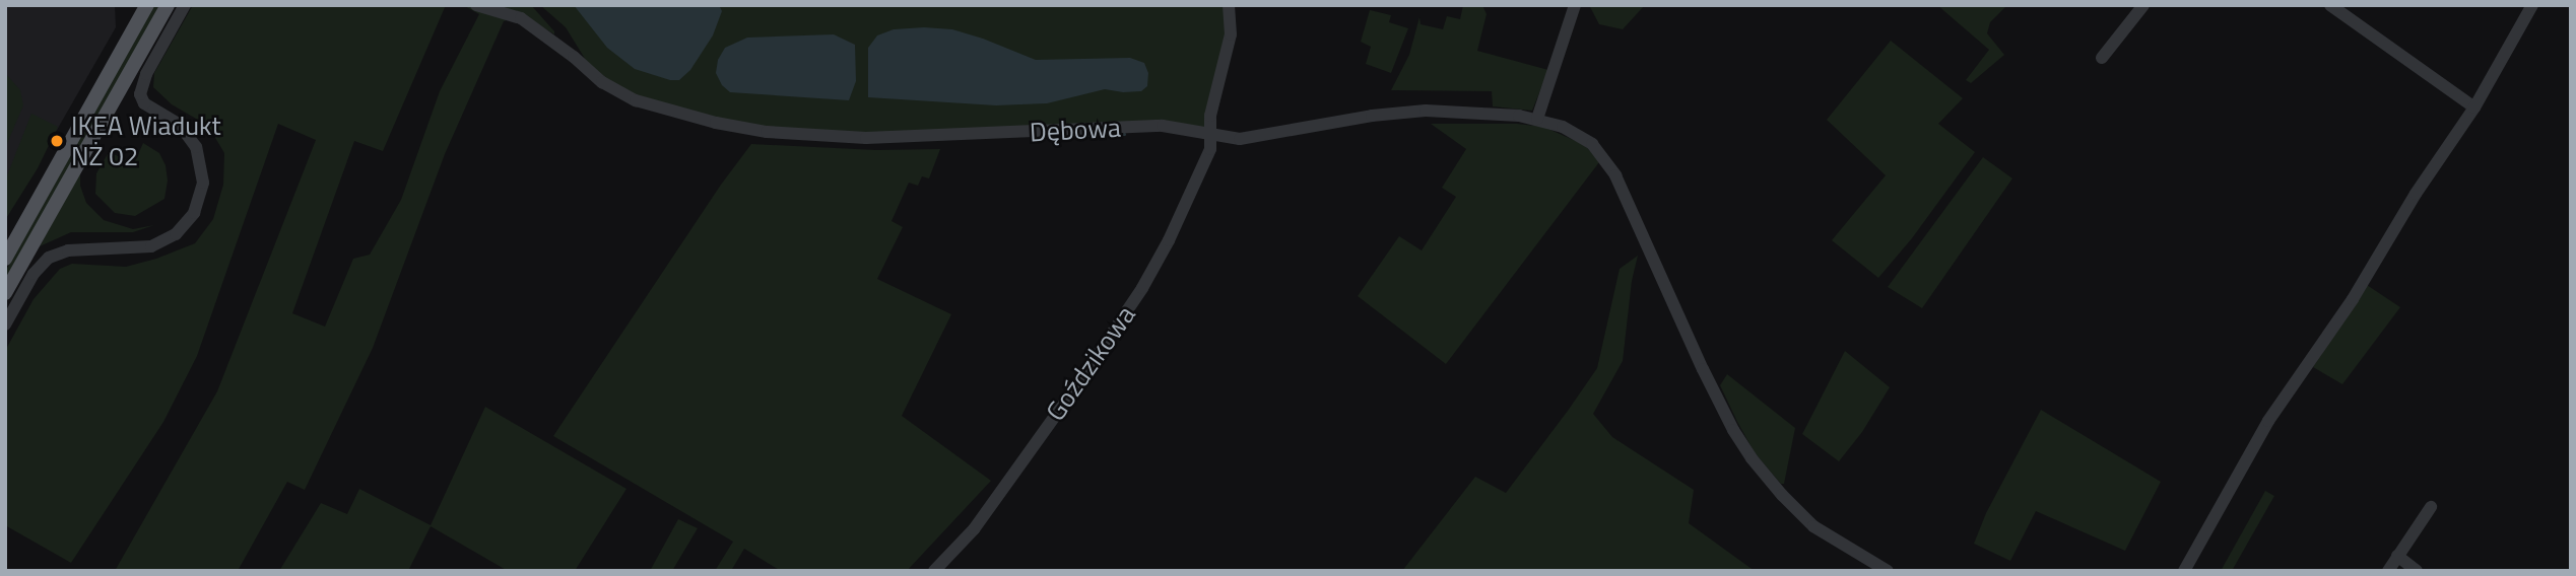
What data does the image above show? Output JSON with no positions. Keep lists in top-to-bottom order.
{
  "streets": {
    "street": ["Dębowa", "Goździkowa"]
  },
  "crossings": [
    ["Dębowa", "Goździkowa"]
  ],
  "places": ["IKEA Wiadukt NŻ 02"]
}
